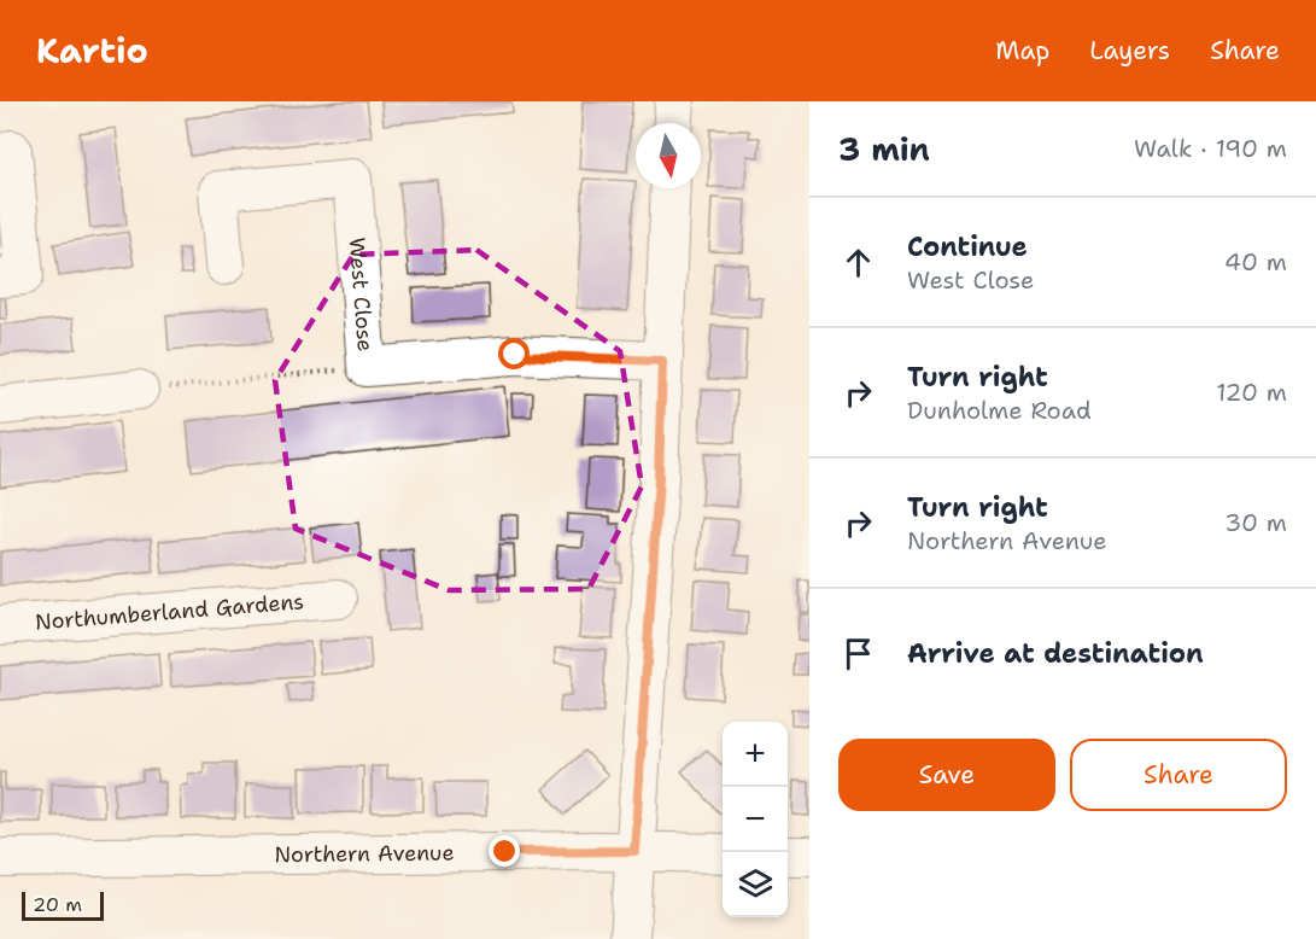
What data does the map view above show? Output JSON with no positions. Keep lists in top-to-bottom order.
{
  "streets": {
    "street": ["West Close", "Northumberland Gardens", "Northern Avenue"]
  },
  "scale_bar": "20 m",
  "north": "bottom",
  "page": {
    "header": "Kartio",
    "nav": ["Map", "Layers", "Share"],
    "heading": ["3 min", "Walk · 190 m"],
    "list": [
      ["Continue", "West Close", "40 m"],
      ["Turn right", "Dunholme Road", "120 m"],
      ["Turn right", "Northern Avenue", "30 m"],
      "Arrive at destination"
    ],
    "buttons": ["Save", "Share"],
    "map_buttons": ["+", "−"],
    "scale": "20 m"
  }
}
